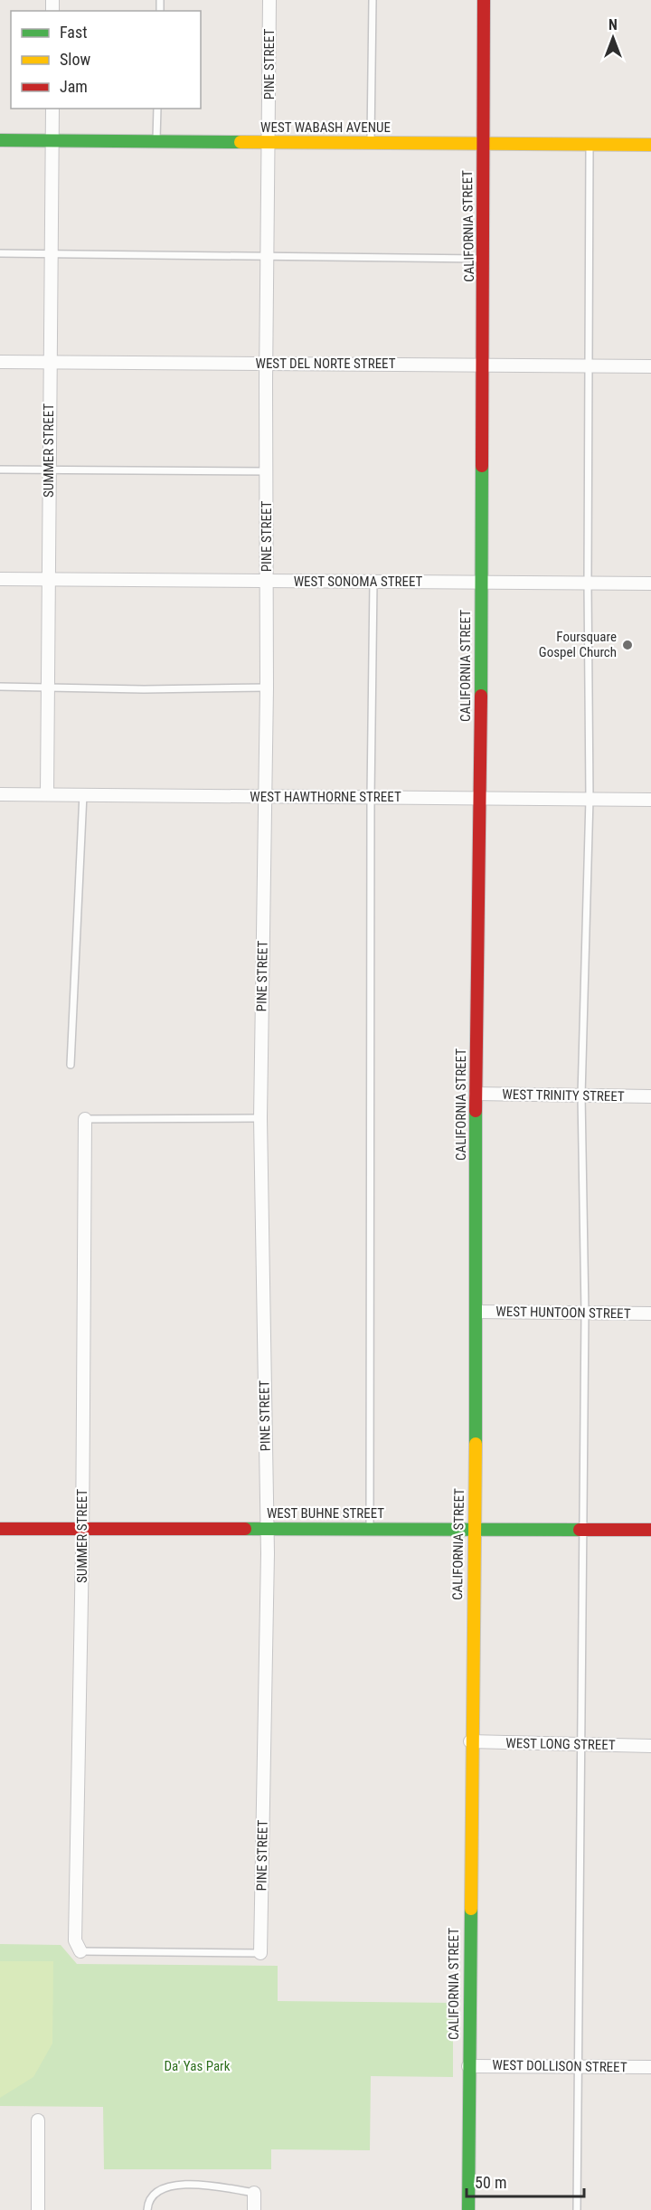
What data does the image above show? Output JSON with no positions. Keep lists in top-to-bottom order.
{
  "streets": {
    "street": [
      "PINE STREET",
      "WEST WABASH AVENUE",
      "CALIFORNIA STREET",
      "WEST DEL NORTE STREET",
      "SUMMER STREET",
      "WEST SONOMA STREET",
      "WEST HAWTHORNE STREET",
      "WEST TRINITY STREET",
      "WEST HUNTOON STREET",
      "WEST BUHNE STREET",
      "WEST LONG STREET",
      "WEST DOLLISON STREET"
    ]
  },
  "crossings": [
    ["PINE STREET", "WEST WABASH AVENUE"],
    ["PINE STREET", "WEST DEL NORTE STREET"],
    ["PINE STREET", "WEST SONOMA STREET"],
    ["PINE STREET", "WEST HAWTHORNE STREET"],
    ["PINE STREET", "WEST BUHNE STREET"],
    ["WEST WABASH AVENUE", "CALIFORNIA STREET"],
    ["WEST WABASH AVENUE", "SUMMER STREET"],
    ["CALIFORNIA STREET", "WEST DEL NORTE STREET"],
    ["CALIFORNIA STREET", "WEST SONOMA STREET"],
    ["CALIFORNIA STREET", "WEST HAWTHORNE STREET"],
    ["CALIFORNIA STREET", "WEST TRINITY STREET"],
    ["CALIFORNIA STREET", "WEST HUNTOON STREET"],
    ["CALIFORNIA STREET", "WEST BUHNE STREET"],
    ["CALIFORNIA STREET", "WEST LONG STREET"],
    ["CALIFORNIA STREET", "WEST DOLLISON STREET"],
    ["WEST DEL NORTE STREET", "SUMMER STREET"],
    ["SUMMER STREET", "WEST SONOMA STREET"],
    ["SUMMER STREET", "WEST HAWTHORNE STREET"],
    ["SUMMER STREET", "WEST BUHNE STREET"]
  ],
  "parks": ["Da' Yas Park"],
  "places": ["Foursquare Gospel Church"],
  "legend": ["Fast", "Slow", "Jam"],
  "scale_bar": "50 m",
  "north": "top"
}
